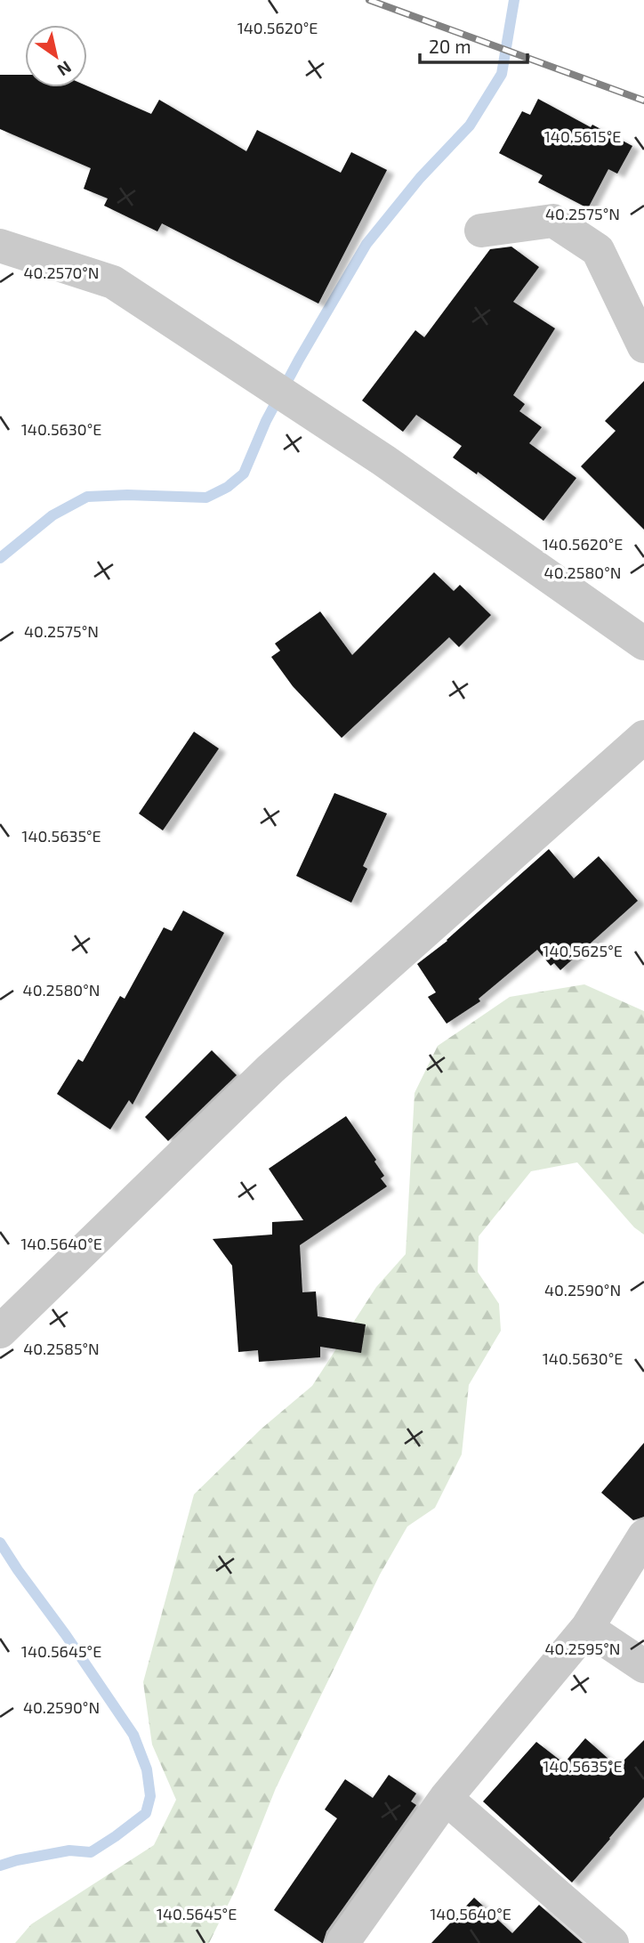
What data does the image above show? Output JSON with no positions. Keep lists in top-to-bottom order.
{
  "scale_bar": "20 m",
  "north": "bottom right",
  "coordinates": [
    "140.5620°E",
    "140.5615°E",
    "40.2575°N",
    "40.2570°N",
    "140.5630°E",
    "40.2580°N",
    "140.5635°E",
    "140.5625°E",
    "140.5640°E",
    "40.2590°N",
    "40.2585°N",
    "40.2595°N",
    "140.5645°E"
  ]
}
